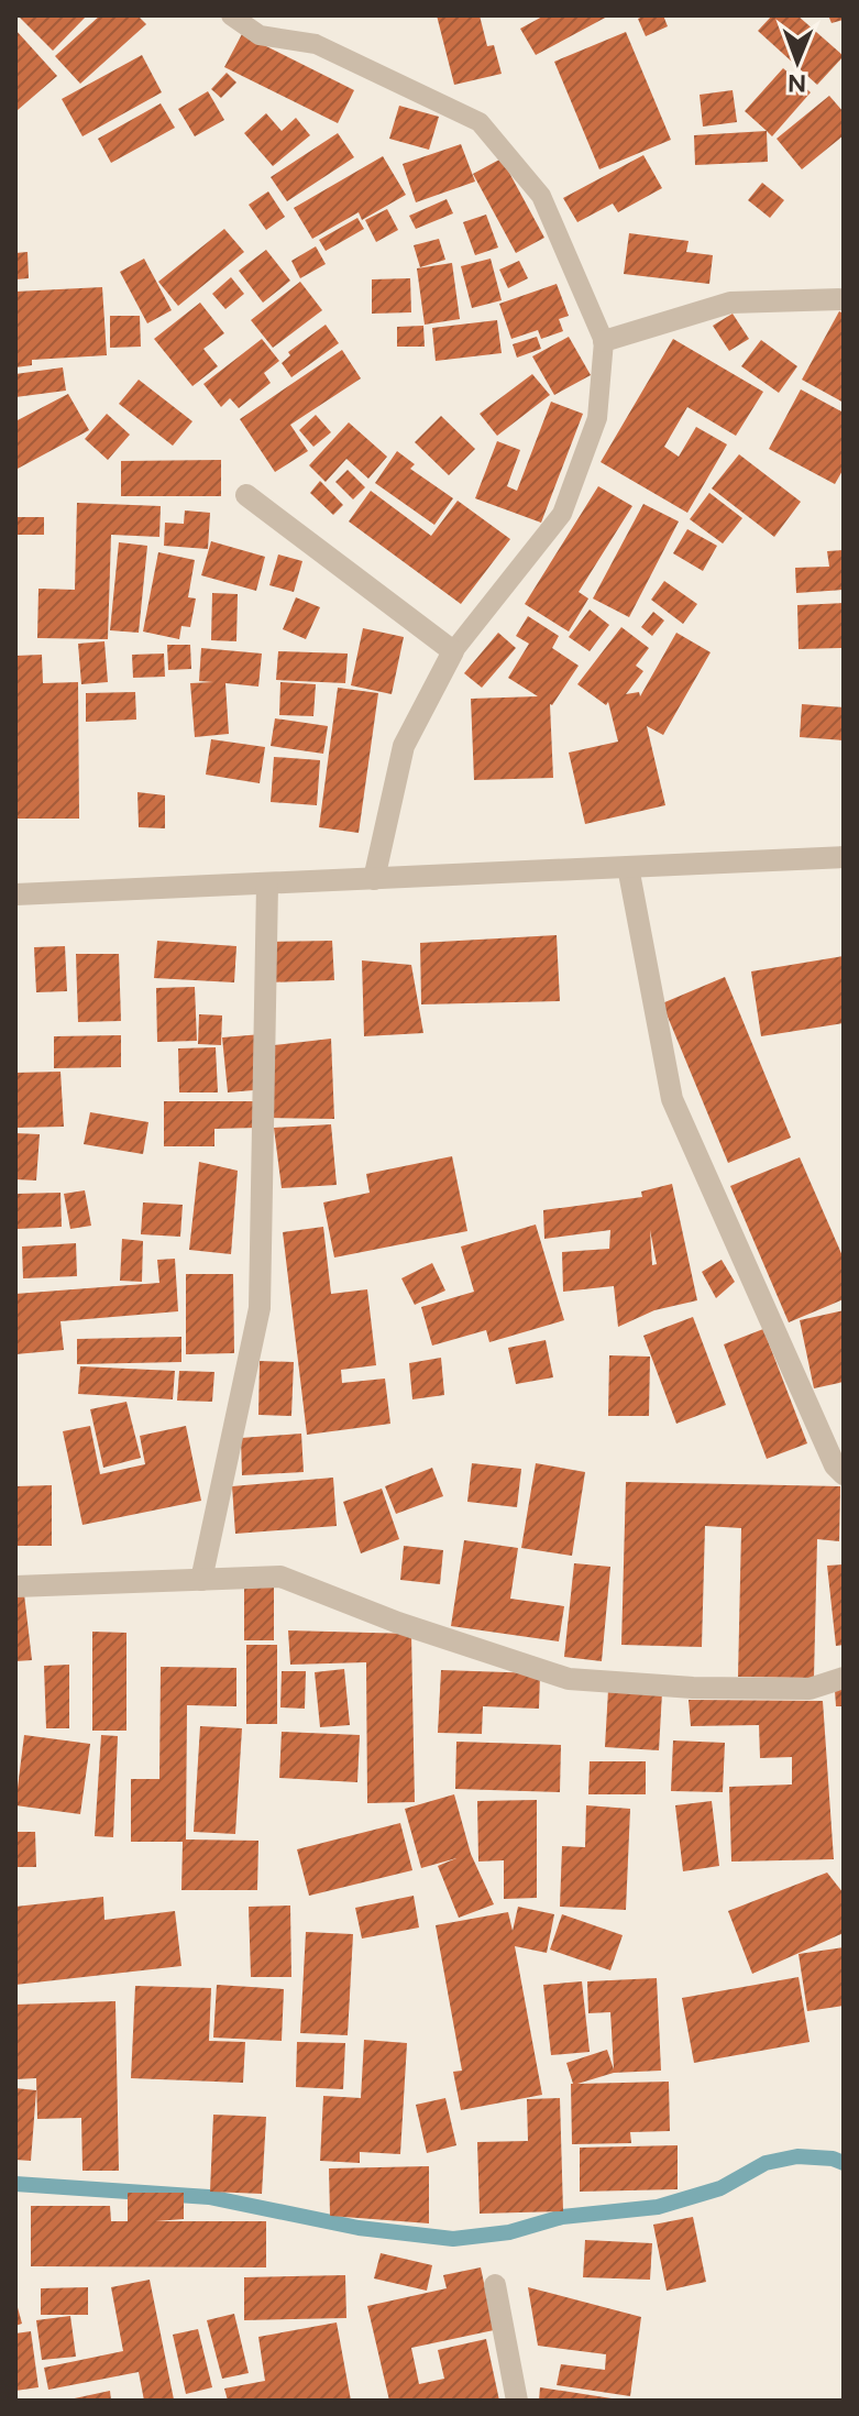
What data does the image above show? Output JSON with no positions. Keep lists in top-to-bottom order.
{
  "north": "bottom"
}
